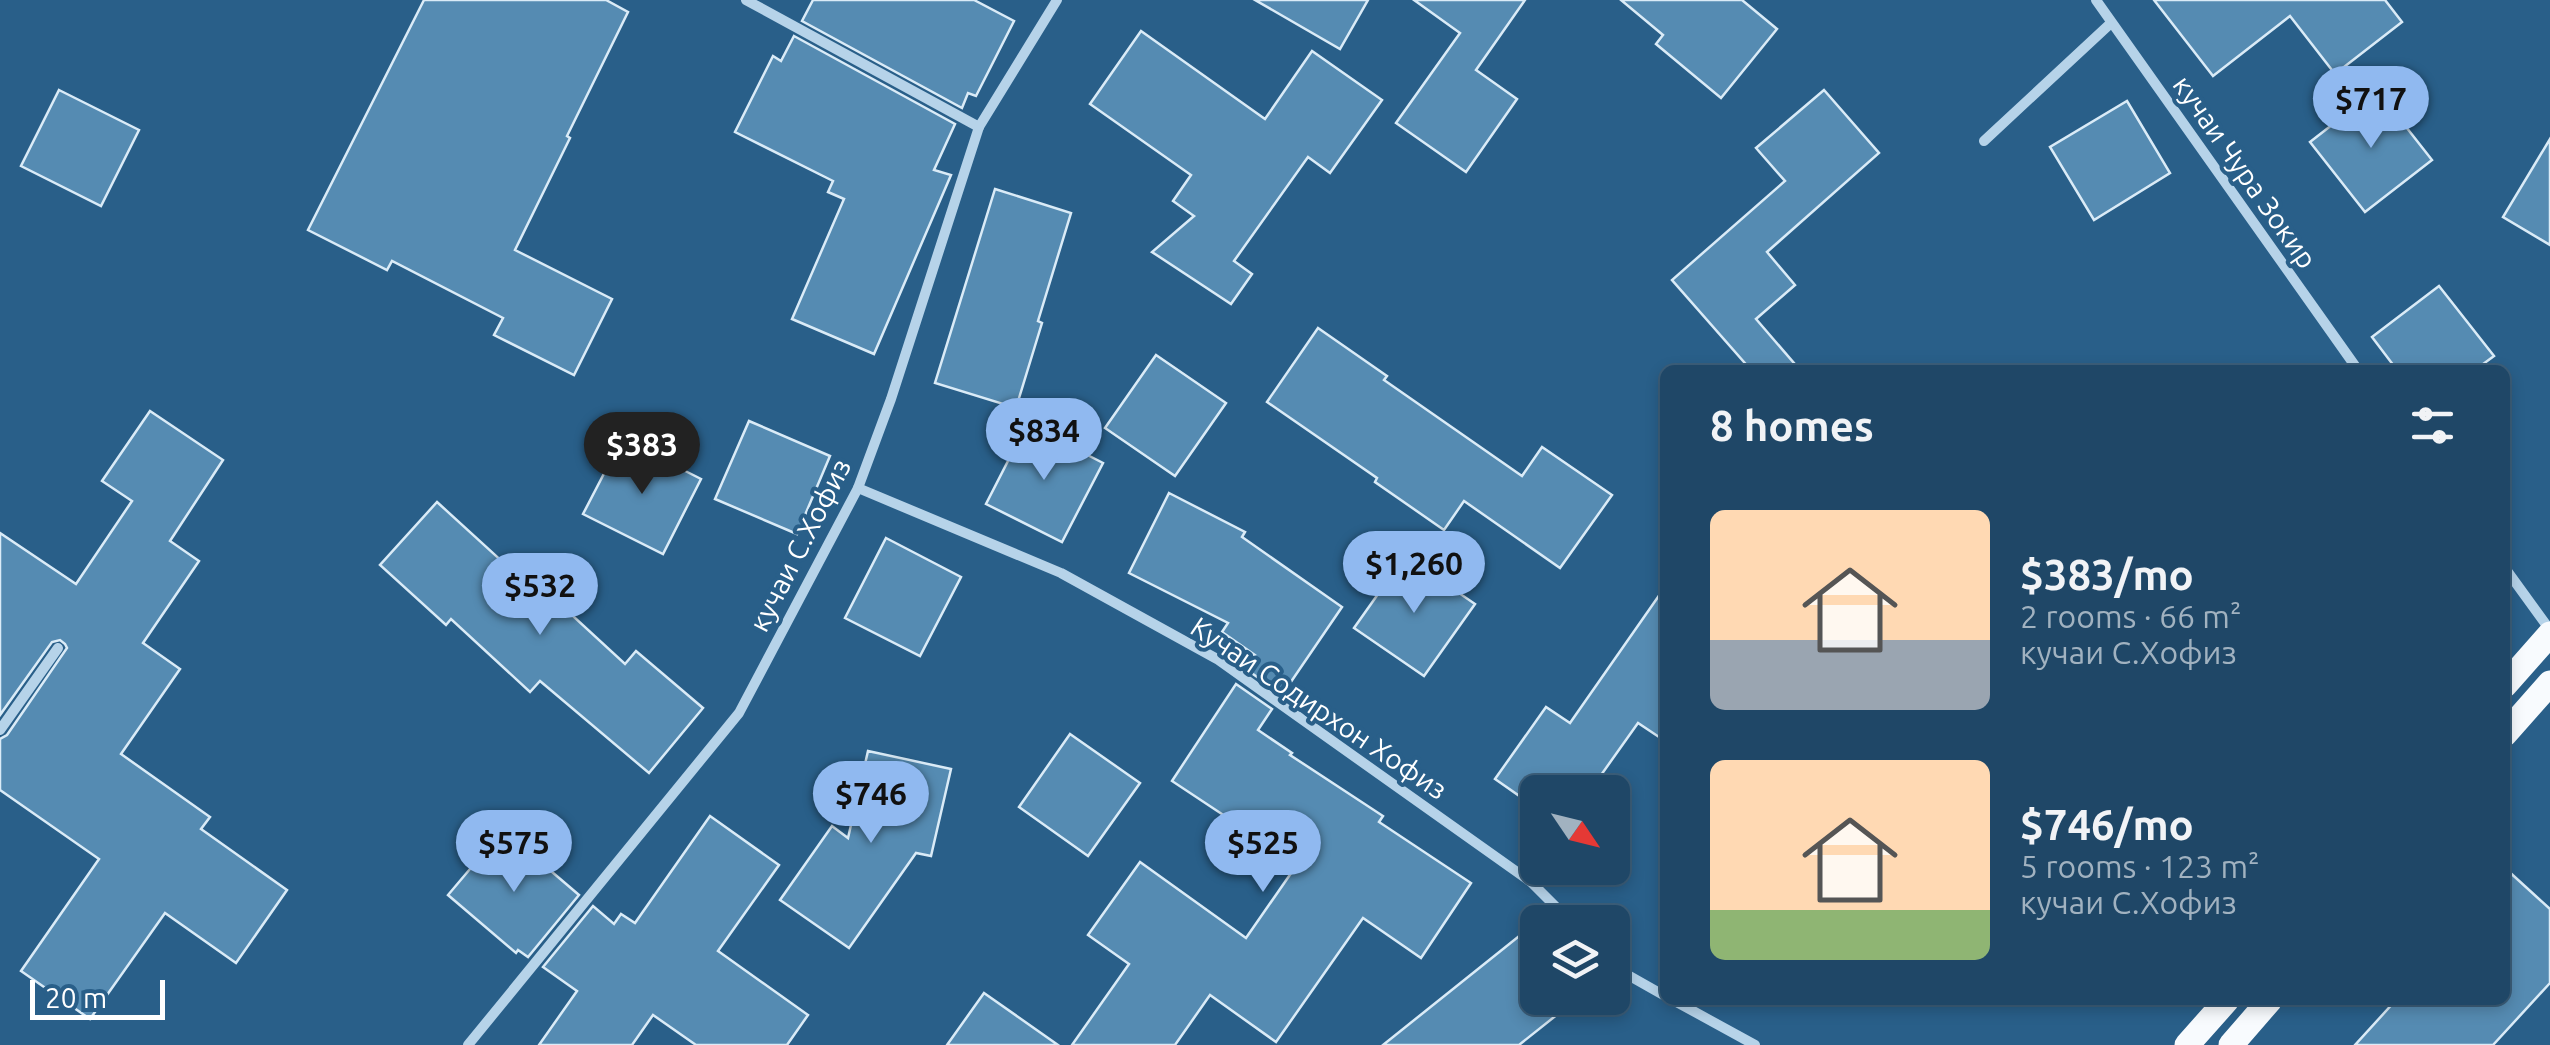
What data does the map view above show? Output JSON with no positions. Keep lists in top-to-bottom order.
{
  "streets": {
    "street": ["кучаи Чура Зокир", "кучаи С.Хофиз", "Кучаи Содирхон Хофиз"]
  },
  "crossings": [
    ["кучаи С.Хофиз", "Кучаи Содирхон Хофиз"]
  ],
  "scale_bar": "20 m",
  "north": "bottom right",
  "page": {
    "price": [
      "$717",
      "$834",
      "$383",
      "$1,260",
      "$532",
      "$746",
      "$575",
      "$525"
    ],
    "heading": "8 homes",
    "list": [
      {
        "name": "$383/mo",
        "note": "2 rooms · 66 m² · кучаи С.Хофиз"
      },
      {
        "name": "$746/mo",
        "note": "5 rooms · 123 m² · кучаи С.Хофиз"
      }
    ],
    "scale": "20 m"
  }
}
